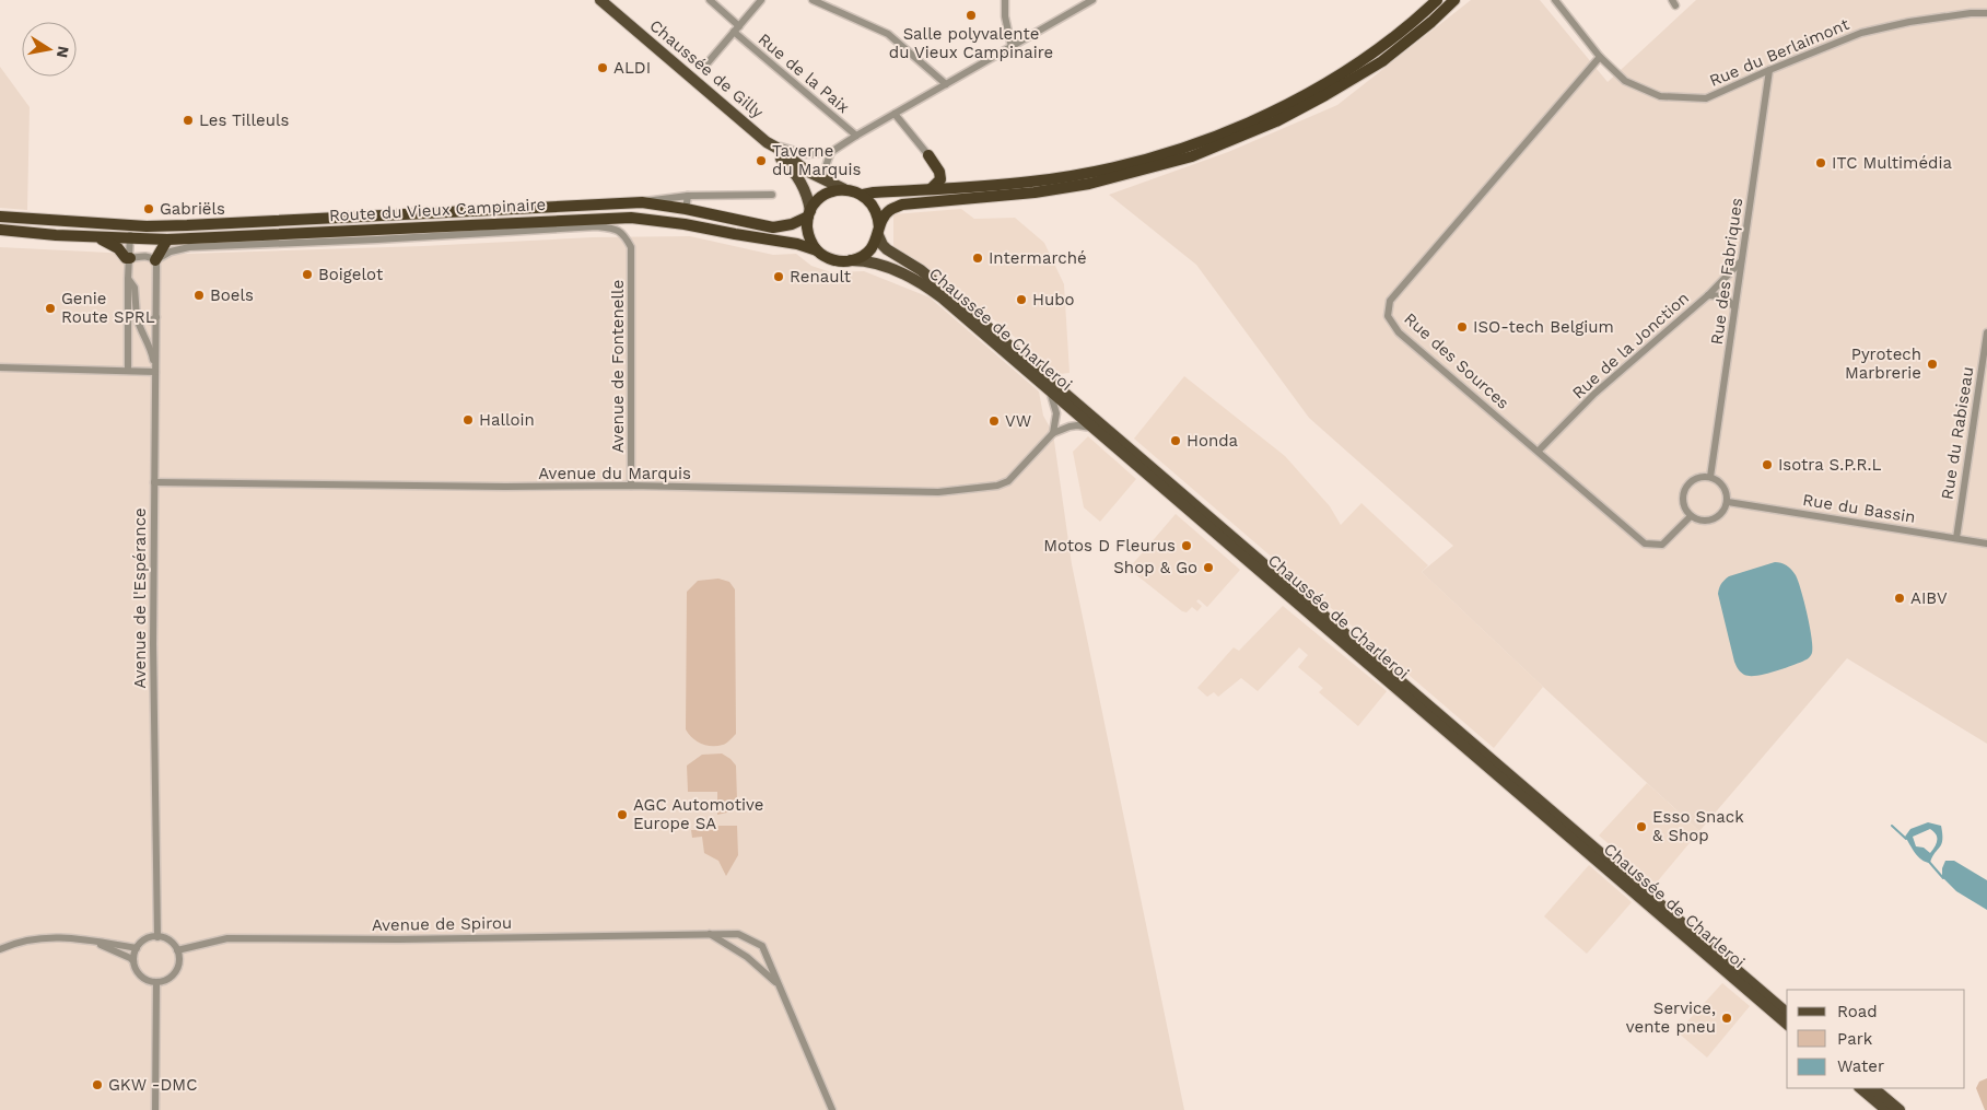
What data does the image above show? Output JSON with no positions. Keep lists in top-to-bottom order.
{
  "streets": {
    "highway": ["Route du Vieux Campinaire"],
    "main road": ["Chaussée de Gilly", "Chaussée de Charleroi"],
    "street": [
      "Rue du Berlaimont",
      "Rue de la Paix",
      "Rue des Fabriques",
      "Rue de la Jonction",
      "Rue des Sources",
      "Avenue de Fontenelle",
      "Rue du Rabiseau",
      "Avenue du Marquis",
      "Rue du Bassin",
      "Avenue de l'Espérance",
      "Avenue de Spirou"
    ]
  },
  "crossings": [
    ["Rue du Berlaimont", "Rue des Fabriques"],
    ["Rue du Berlaimont", "Rue des Sources"],
    ["Chaussée de Gilly", "Route du Vieux Campinaire"],
    ["Chaussée de Gilly", "Chaussée de Charleroi"],
    ["Route du Vieux Campinaire", "Chaussée de Charleroi"],
    ["Rue des Fabriques", "Rue de la Jonction"],
    ["Rue des Fabriques", "Rue des Sources"],
    ["Rue des Fabriques", "Rue du Bassin"],
    ["Rue de la Jonction", "Rue des Sources"],
    ["Rue des Sources", "Rue du Bassin"],
    ["Avenue de Fontenelle", "Avenue du Marquis"],
    ["Avenue de Fontenelle", "Avenue de l'Espérance"],
    ["Rue du Rabiseau", "Rue du Bassin"],
    ["Avenue du Marquis", "Avenue de l'Espérance"],
    ["Avenue de l'Espérance", "Avenue de Spirou"]
  ],
  "places": [
    "Salle polyvalente du Vieux Campinaire",
    "ALDI",
    "Les Tilleuls",
    "Taverne du Marquis",
    "ITC Multimédia",
    "Gabriëls",
    "Intermarché",
    "Boigelot",
    "Renault",
    "Boels",
    "Hubo",
    "Genie Route SPRL",
    "ISO-tech Belgium",
    "Pyrotech Marbrerie",
    "Halloin",
    "VW",
    "Honda",
    "Isotra S.P.R.L",
    "Motos D Fleurus",
    "Shop & Go",
    "AIBV",
    "AGC Automotive Europe SA",
    "Esso Snack & Shop",
    "Service, vente pneu",
    "GKW -DMC"
  ],
  "legend": ["Road", "Park", "Water"],
  "north": "right"
}
